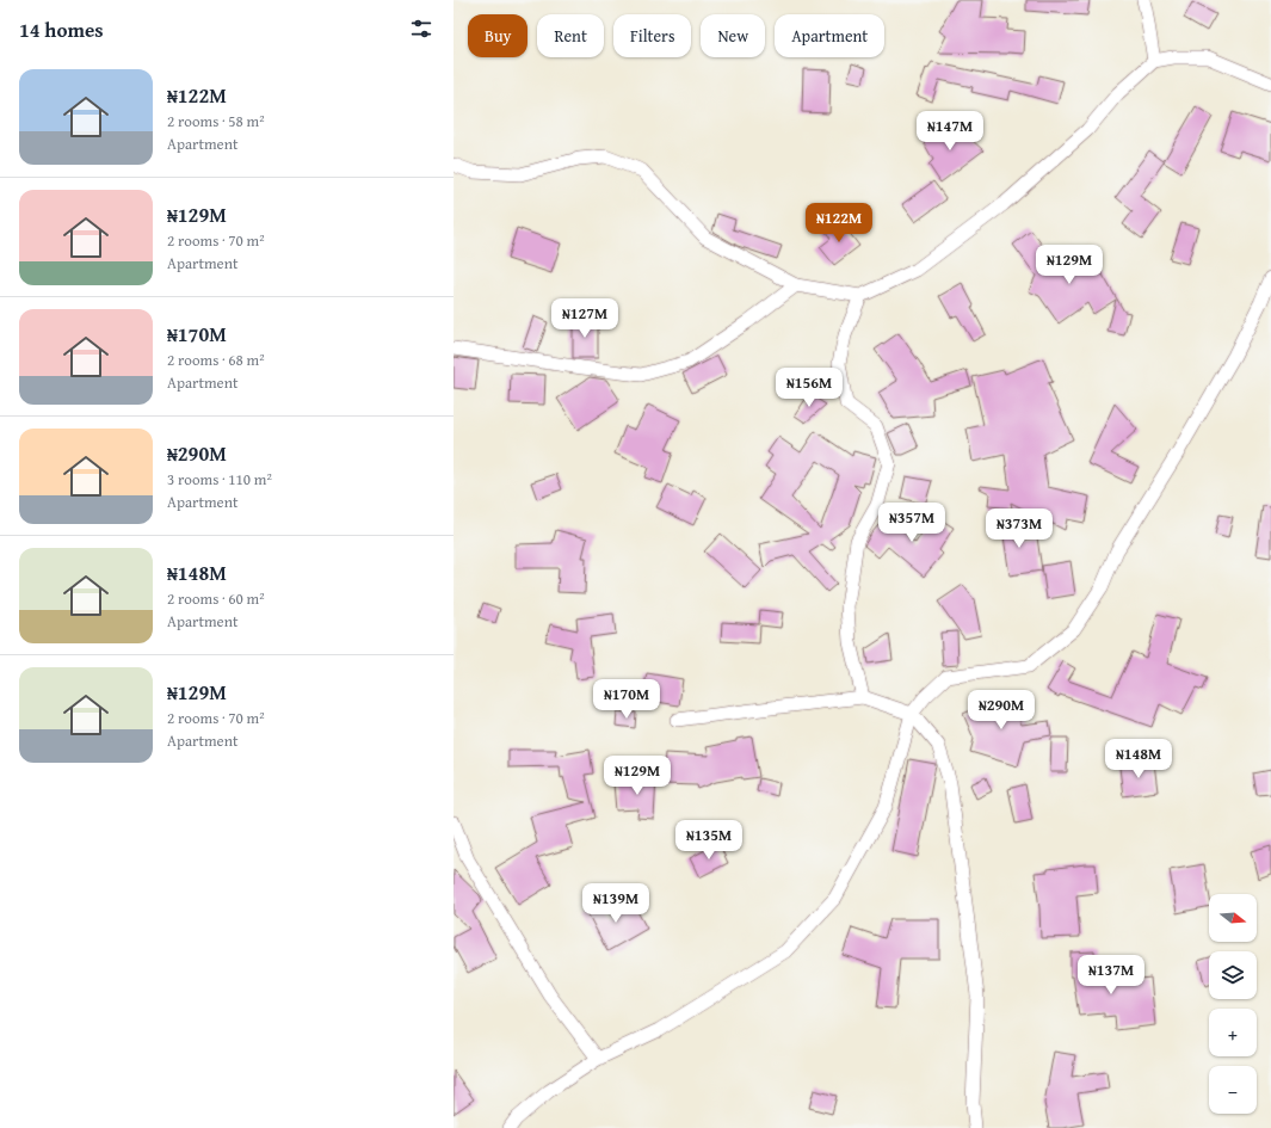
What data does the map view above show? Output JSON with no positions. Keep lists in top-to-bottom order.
{
  "north": "right",
  "page": {
    "heading": "14 homes",
    "chip": [
      "Buy",
      "Rent",
      "Filters",
      "New",
      "Apartment"
    ],
    "list": [
      {
        "name": "₦122M",
        "note": "2 rooms · 58 m² · Apartment"
      },
      {
        "name": "₦129M",
        "note": "2 rooms · 70 m² · Apartment"
      },
      {
        "name": "₦170M",
        "note": "2 rooms · 68 m² · Apartment"
      },
      {
        "name": "₦290M",
        "note": "3 rooms · 110 m² · Apartment"
      },
      {
        "name": "₦148M",
        "note": "2 rooms · 60 m² · Apartment"
      },
      {
        "name": "₦129M",
        "note": "2 rooms · 70 m² · Apartment"
      }
    ],
    "price": [
      "₦147M",
      "₦122M",
      "₦129M",
      "₦127M",
      "₦156M",
      "₦357M",
      "₦373M",
      "₦170M",
      "₦290M",
      "₦148M",
      "₦129M",
      "₦135M",
      "₦139M",
      "₦137M"
    ],
    "map_buttons": ["+", "−"]
  }
}
